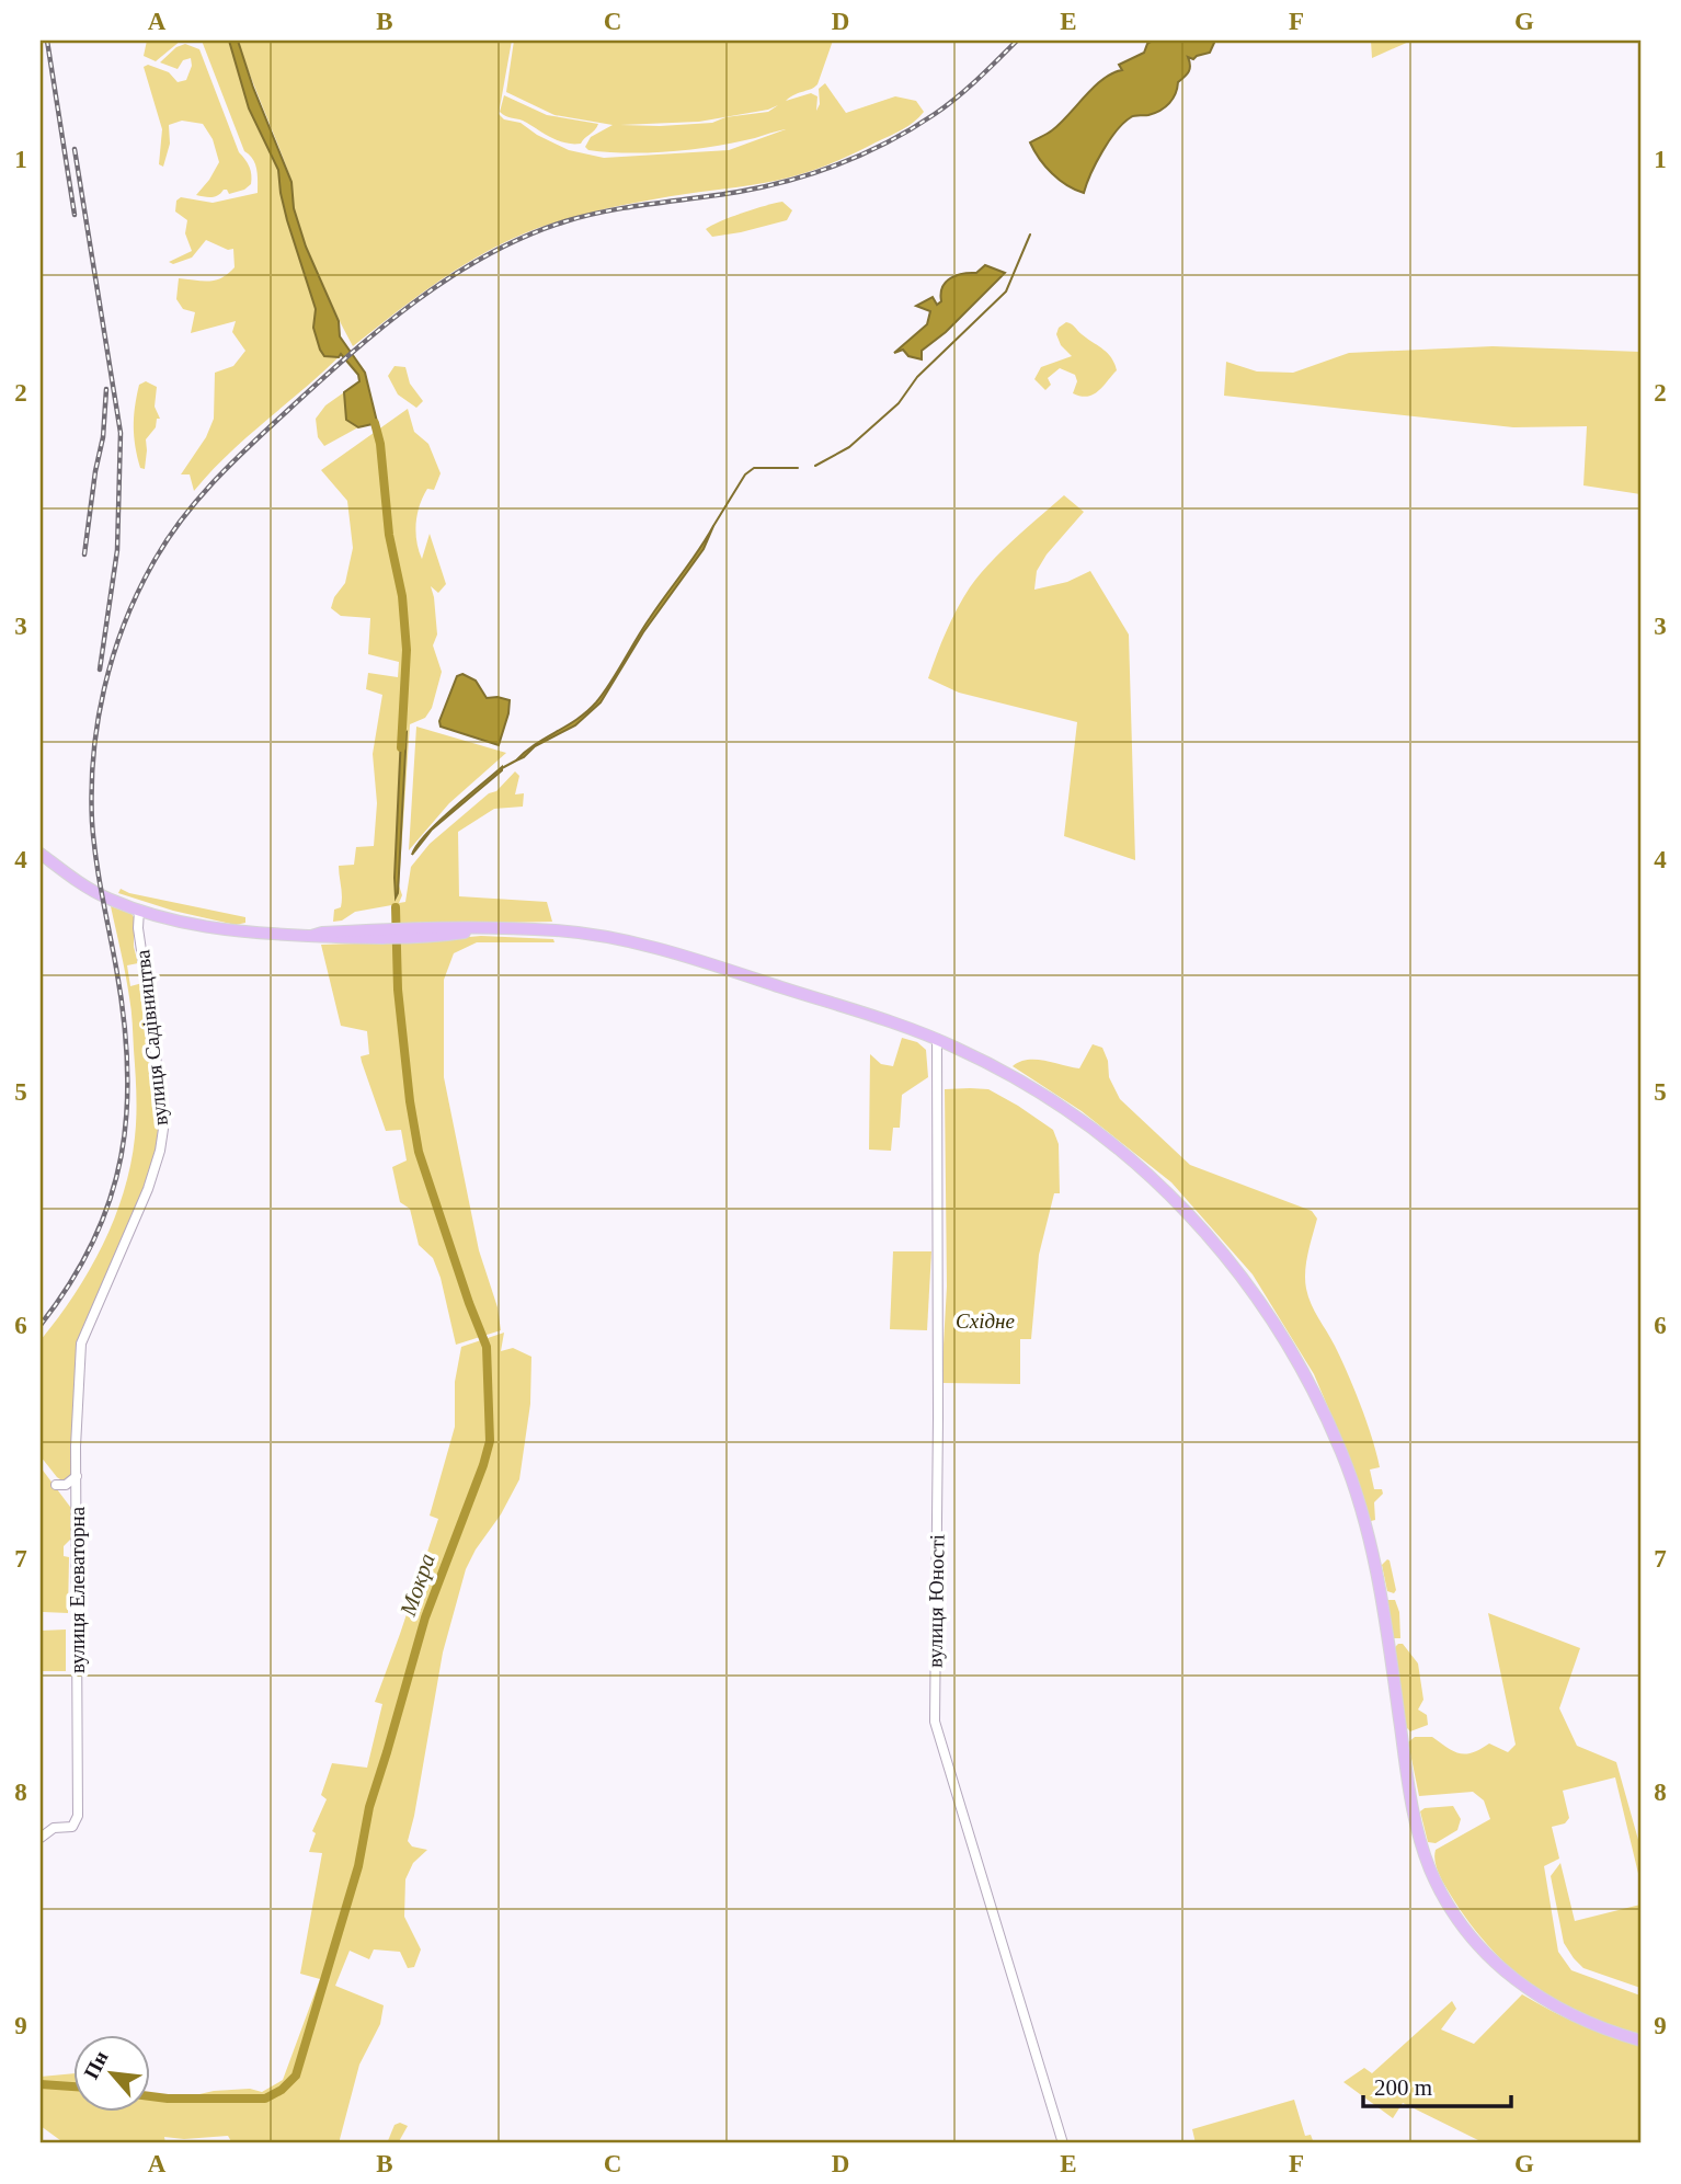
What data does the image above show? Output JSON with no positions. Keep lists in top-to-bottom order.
{
  "streets": {
    "street": ["вулиця Садівництва", "вулиця Елеваторна", "вулиця Юності"]
  },
  "crossings": [
    ["вулиця Садівництва", "вулиця Елеваторна"]
  ],
  "water": ["Мокра"],
  "parks": ["Східне"],
  "scale_bar": "200 m",
  "north": "top left",
  "grid": {
    "columns": [
      "A",
      "B",
      "C",
      "D",
      "E",
      "F",
      "G"
    ],
    "rows": [
      "1",
      "2",
      "3",
      "4",
      "5",
      "6",
      "7",
      "8",
      "9"
    ]
  }
}
